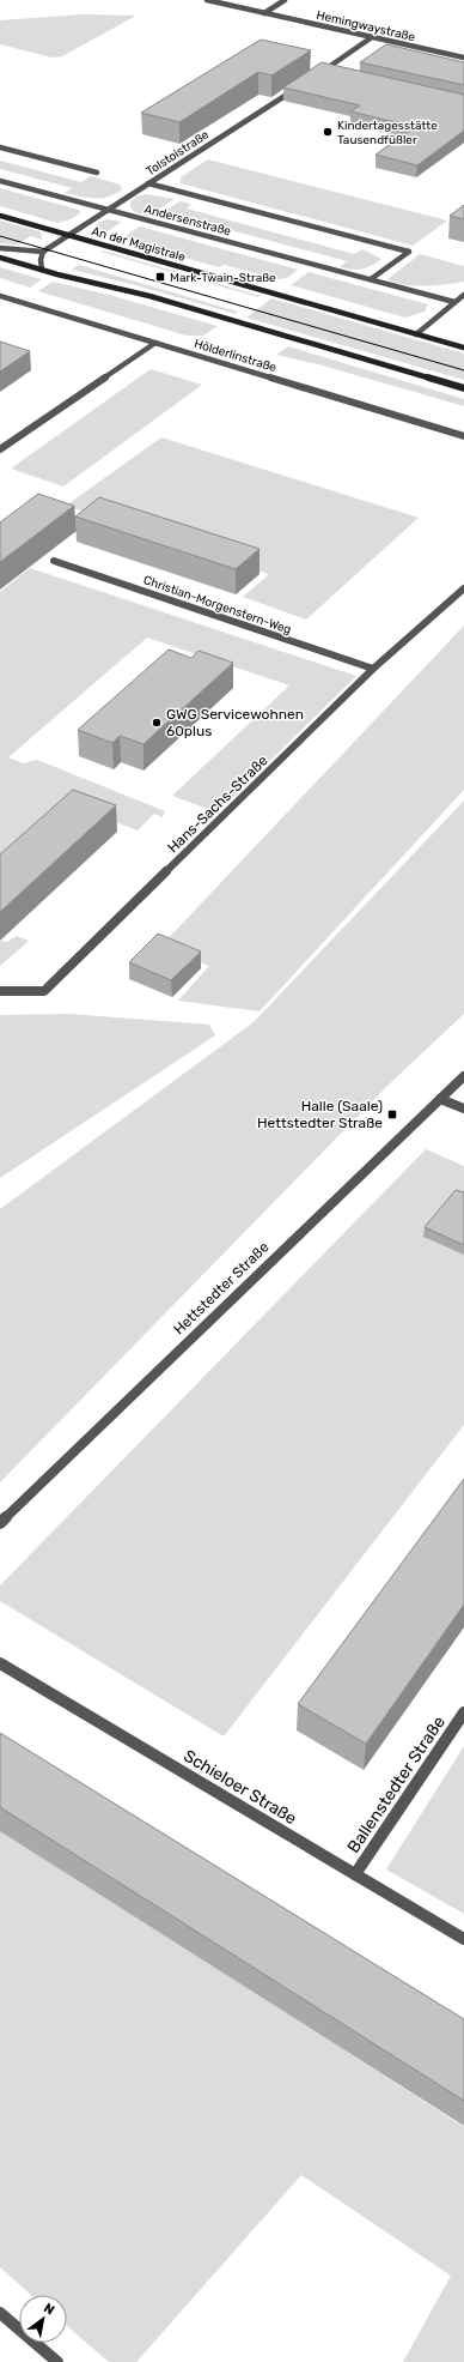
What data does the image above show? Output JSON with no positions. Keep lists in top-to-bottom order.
{
  "streets": {
    "main road": ["An der Magistrale"],
    "street": [
      "Hemingwaystraße",
      "Tolstoistraße",
      "Andersenstraße",
      "Hölderlinstraße",
      "Christian-Morgenstern-Weg",
      "Hans-Sachs-Straße",
      "Hettstedter Straße",
      "Ballenstedter Straße",
      "Schieloer Straße"
    ]
  },
  "crossings": [
    ["Tolstoistraße", "Andersenstraße"],
    ["Tolstoistraße", "An der Magistrale"],
    ["Christian-Morgenstern-Weg", "Hans-Sachs-Straße"],
    ["Ballenstedter Straße", "Schieloer Straße"]
  ],
  "places": {
    "other": ["Kindertagesstätte Tausendfüßler", "GWG Servicewohnen 60plus"],
    "transit": ["Mark-Twain-Straße", "Halle (Saale) Hettstedter Straße"]
  },
  "north": "top right"
}
